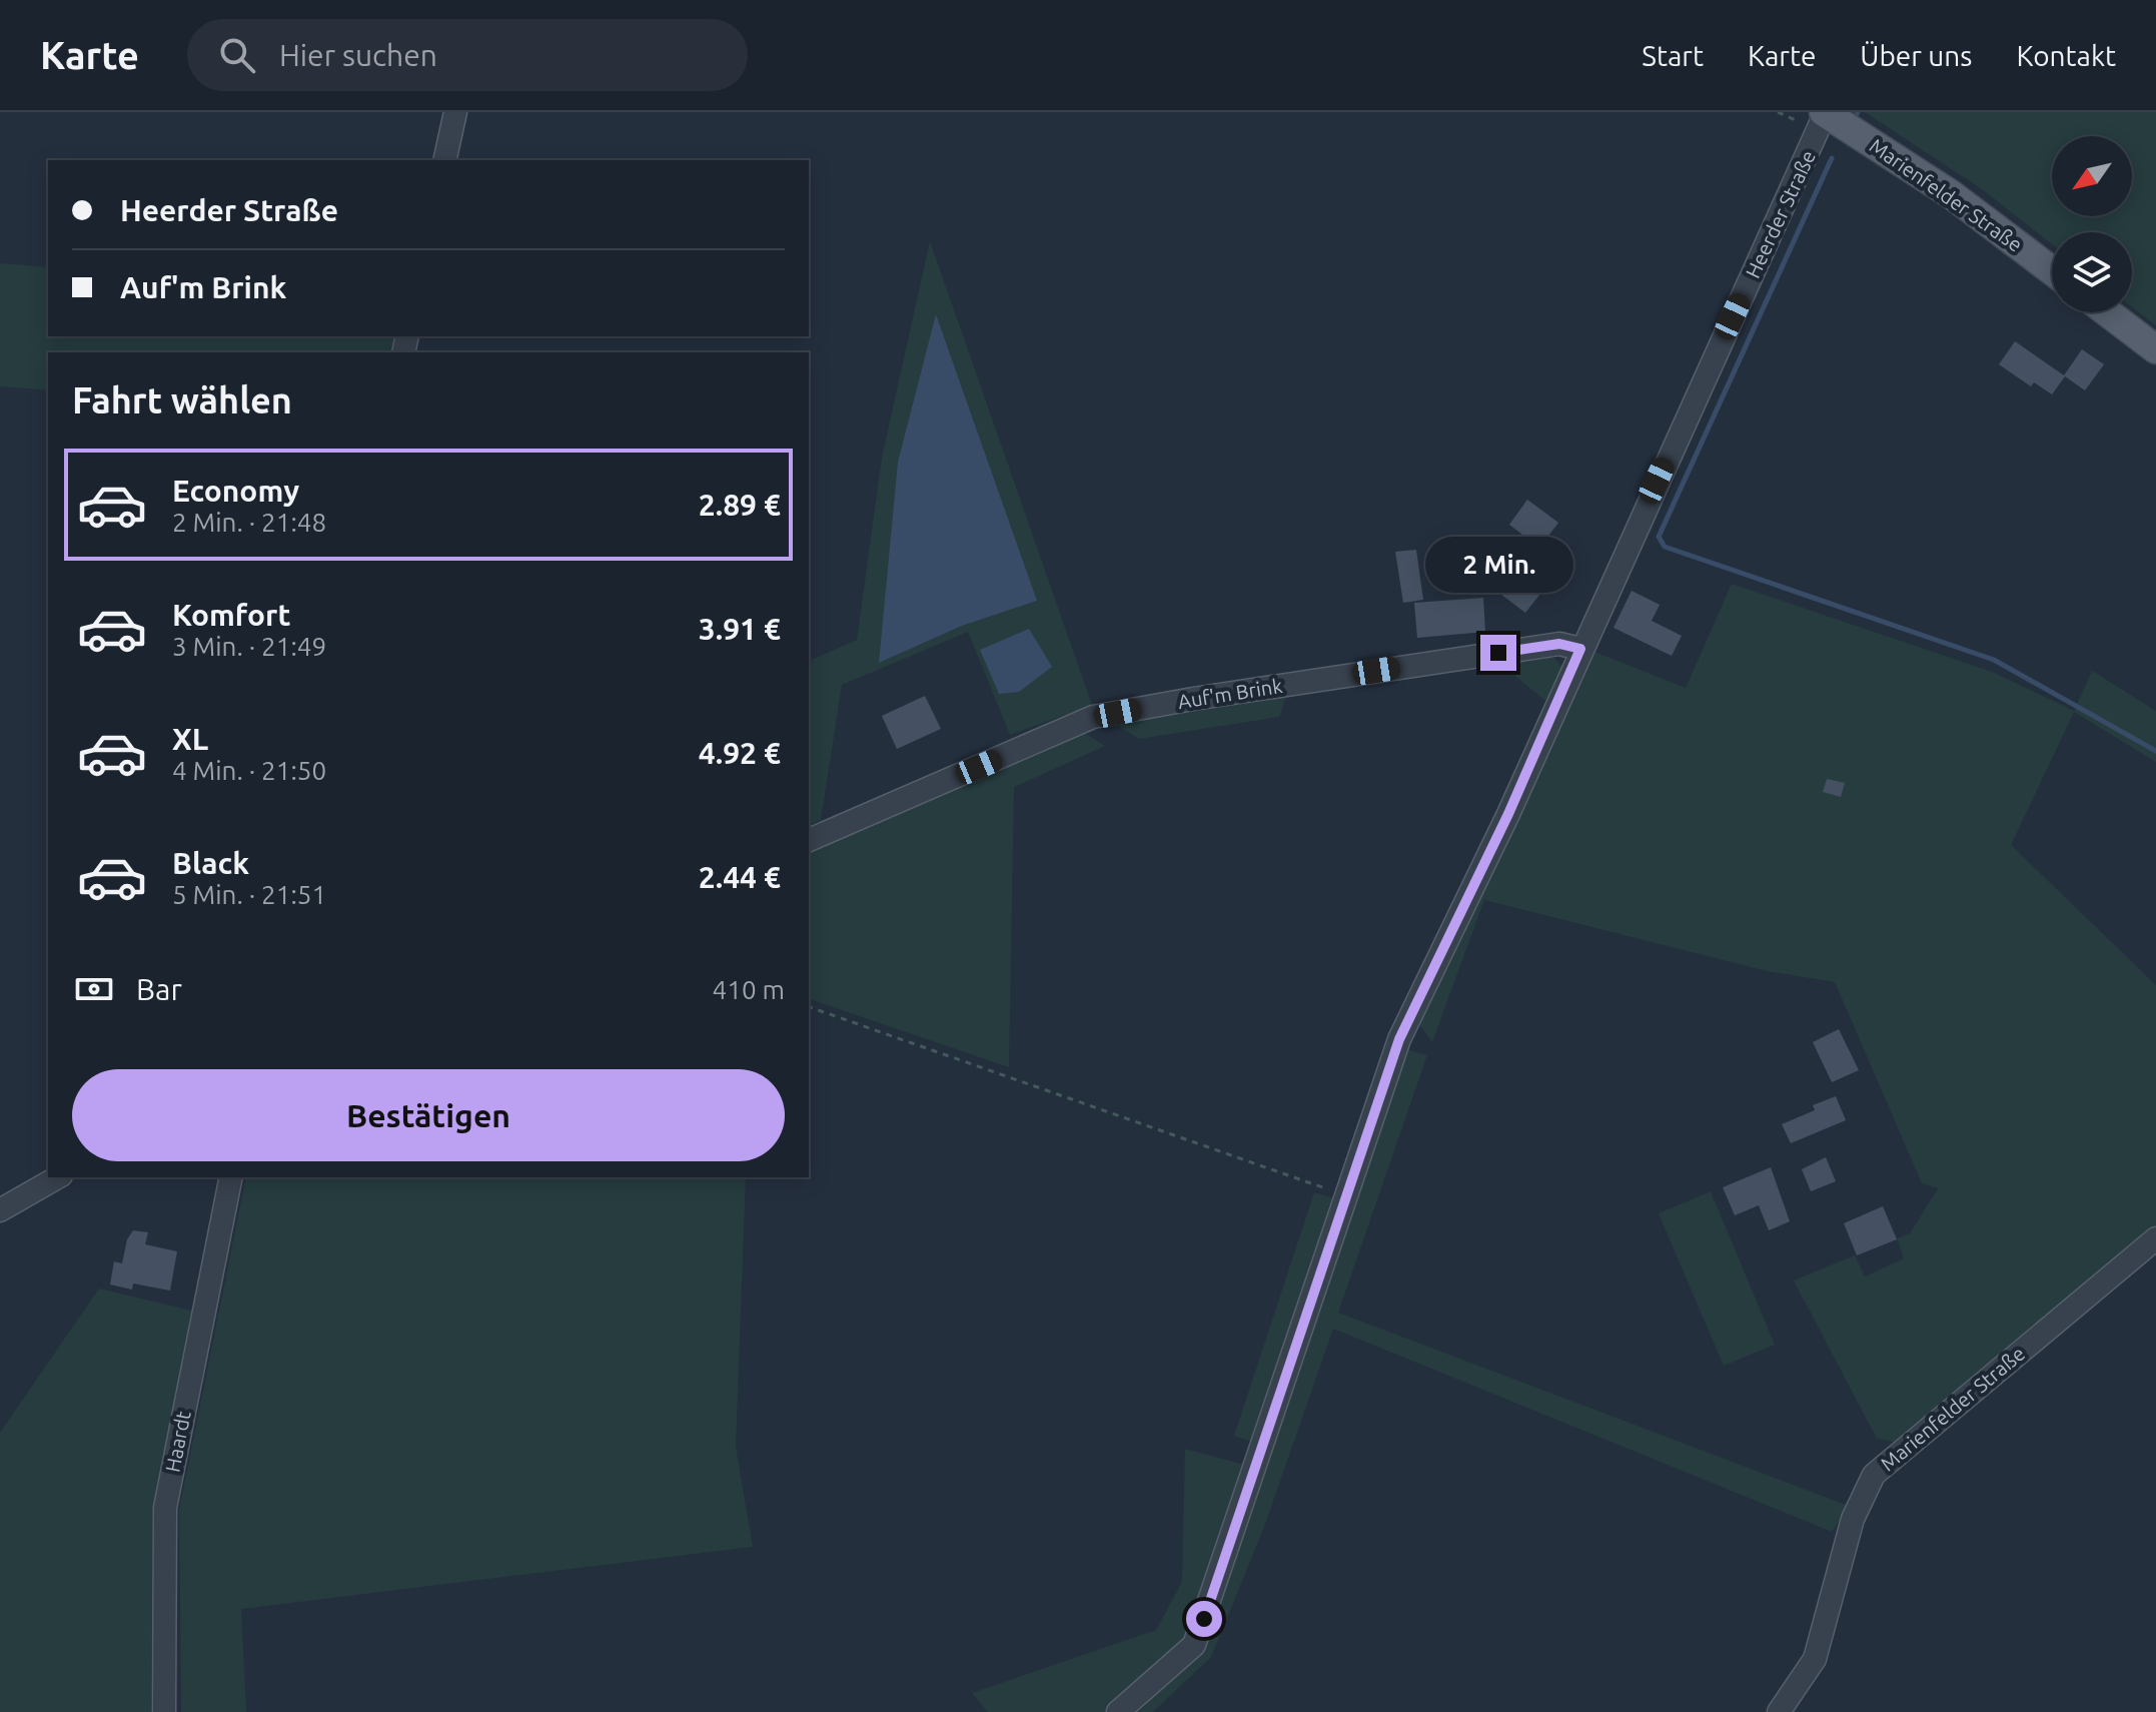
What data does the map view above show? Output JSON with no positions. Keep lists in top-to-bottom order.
{
  "streets": {
    "main road": ["Marienfelder Straße"],
    "street": ["Heerder Straße", "Auf'm Brink", "Haardt"]
  },
  "crossings": [
    ["Marienfelder Straße", "Heerder Straße"],
    ["Heerder Straße", "Auf'm Brink"]
  ],
  "north": "bottom left",
  "page": {
    "header": "Karte",
    "search": "Hier suchen",
    "nav": [
      "Start",
      "Karte",
      "Über uns",
      "Kontakt"
    ],
    "banner": ["Heerder Straße", "Auf'm Brink"],
    "heading": "Fahrt wählen",
    "list": [
      {
        "name": "Economy",
        "note": "2 Min. · 21:48",
        "value": "2.89 €"
      },
      {
        "name": "Komfort",
        "note": "3 Min. · 21:49",
        "value": "3.91 €"
      },
      {
        "name": "XL",
        "note": "4 Min. · 21:50",
        "value": "4.92 €"
      },
      {
        "name": "Black",
        "note": "5 Min. · 21:51",
        "value": "2.44 €"
      }
    ],
    "bubble": "2 Min.",
    "pay": ["Bar", "410 m"],
    "buttons": "Bestätigen"
  }
}
